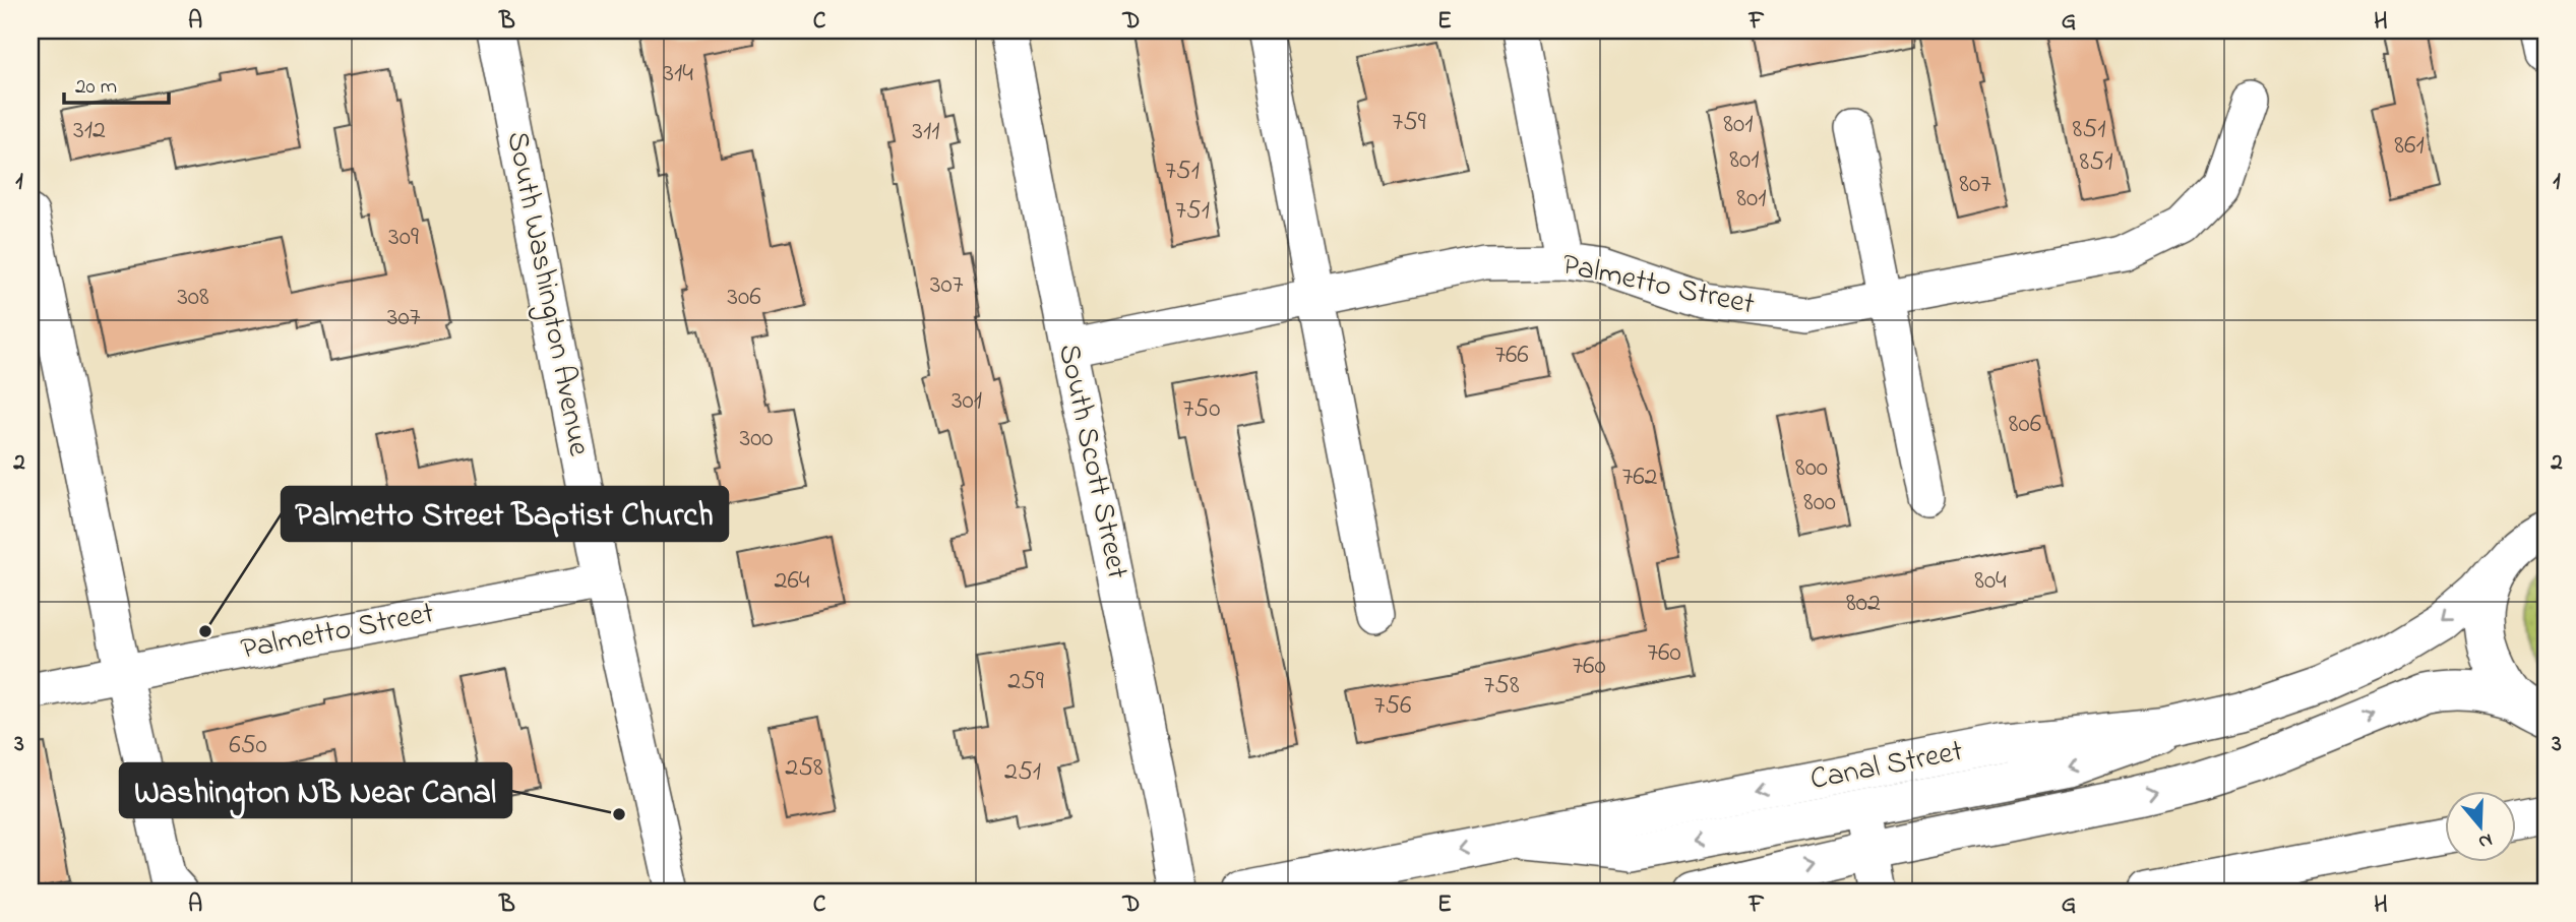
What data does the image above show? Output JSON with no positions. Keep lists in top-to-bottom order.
{
  "streets": {
    "main road": ["Canal Street"],
    "street": ["Palmetto Street", "South Washington Avenue", "South Scott Street"]
  },
  "crossings": [
    ["Palmetto Street", "South Washington Avenue"],
    ["Palmetto Street", "South Scott Street"]
  ],
  "places": ["Palmetto Street Baptist Church", "Washington NB Near Canal"],
  "house_numbers": [
    "314",
    "759",
    "801",
    "851",
    "312",
    "311",
    "861",
    "801",
    "851",
    "751",
    "807",
    "801",
    "751",
    "309",
    "307",
    "308",
    "306",
    "307",
    "766",
    "301",
    "750",
    "806",
    "300",
    "800",
    "762",
    "800",
    "264",
    "804",
    "802",
    "760",
    "760",
    "259",
    "758",
    "756",
    "650",
    "258",
    "251"
  ],
  "scale_bar": "20 m",
  "north": "bottom",
  "grid": {
    "columns": [
      "A",
      "B",
      "C",
      "D",
      "E",
      "F",
      "G",
      "H"
    ],
    "rows": ["1", "2", "3"]
  }
}
